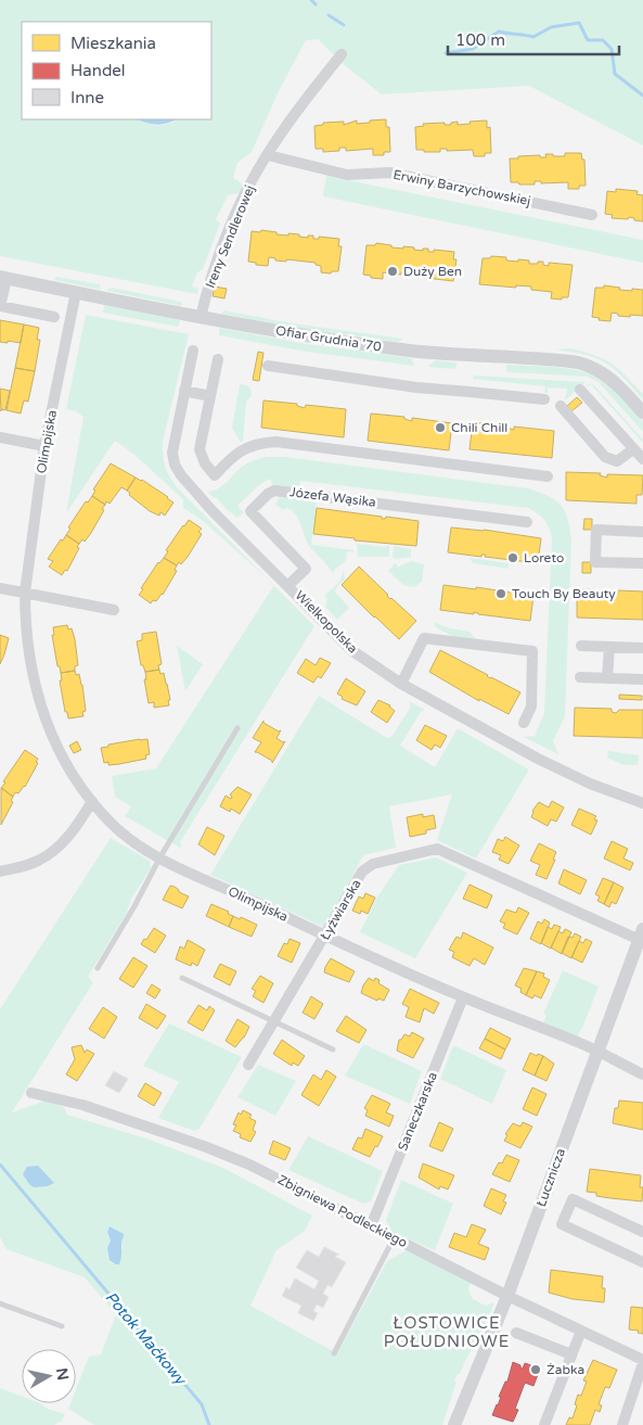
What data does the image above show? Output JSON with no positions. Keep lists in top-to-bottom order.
{
  "streets": {
    "street": [
      "Erwiny Barzychowskiej",
      "Ireny Sendlerowej",
      "Ofiar Grudnia '70",
      "Olimpijska",
      "Józefa Wąsika",
      "Wielkopolska",
      "Łyżwiarska",
      "Saneczkarska",
      "Łucznicza",
      "Zbigniewa Podleckiego"
    ]
  },
  "crossings": [
    ["Erwiny Barzychowskiej", "Ireny Sendlerowej"],
    ["Ireny Sendlerowej", "Ofiar Grudnia '70"],
    ["Ofiar Grudnia '70", "Olimpijska"],
    ["Olimpijska", "Łyżwiarska"],
    ["Olimpijska", "Saneczkarska"],
    ["Olimpijska", "Łucznicza"],
    ["Józefa Wąsika", "Wielkopolska"],
    ["Łyżwiarska", "Łucznicza"],
    ["Saneczkarska", "Zbigniewa Podleckiego"],
    ["Łucznicza", "Zbigniewa Podleckiego"]
  ],
  "districts": ["ŁOSTOWICE POŁUDNIOWE"],
  "water": ["Potok Maćkowy"],
  "places": [
    "Duży Ben",
    "Chili Chill",
    "Loreto",
    "Touch By Beauty",
    "Żabka"
  ],
  "legend": ["Mieszkania", "Handel", "Inne"],
  "scale_bar": "100 m",
  "north": "right"
}
